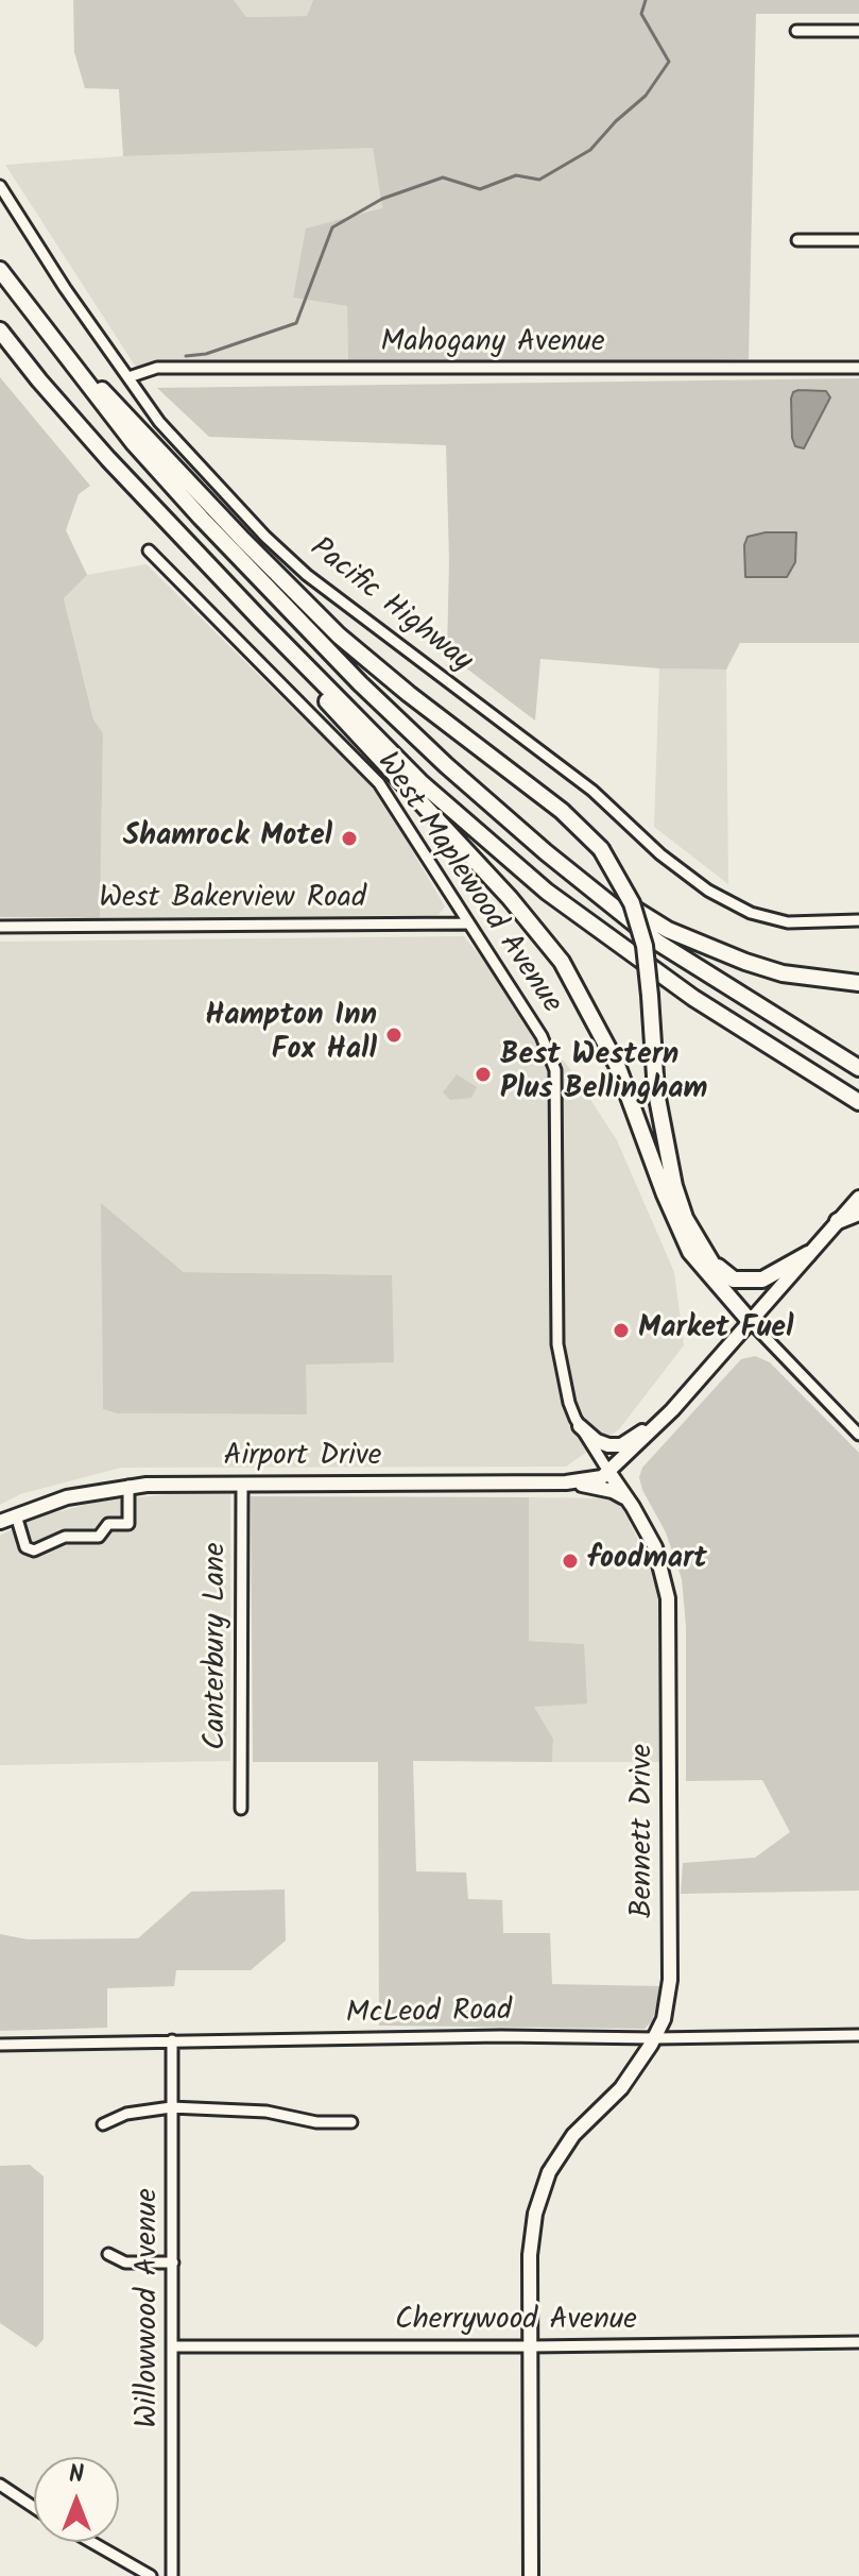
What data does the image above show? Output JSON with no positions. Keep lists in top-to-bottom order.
{
  "streets": {
    "main road": ["Airport Drive", "Bennett Drive"],
    "street": [
      "Mahogany Avenue",
      "Pacific Highway",
      "West Maplewood Avenue",
      "West Bakerview Road",
      "Canterbury Lane",
      "McLeod Road",
      "Willowwood Avenue",
      "Cherrywood Avenue"
    ]
  },
  "crossings": [
    ["Mahogany Avenue", "Pacific Highway"],
    ["West Maplewood Avenue", "West Bakerview Road"],
    ["West Maplewood Avenue", "Bennett Drive"],
    ["Airport Drive", "Canterbury Lane"],
    ["Airport Drive", "Bennett Drive"],
    ["Bennett Drive", "McLeod Road"],
    ["Bennett Drive", "Cherrywood Avenue"],
    ["McLeod Road", "Willowwood Avenue"],
    ["Willowwood Avenue", "Cherrywood Avenue"]
  ],
  "places": [
    "Shamrock Motel",
    "Hampton Inn Fox Hall",
    "Best Western Plus Bellingham",
    "Market Fuel",
    "foodmart"
  ],
  "north": "top"
}
